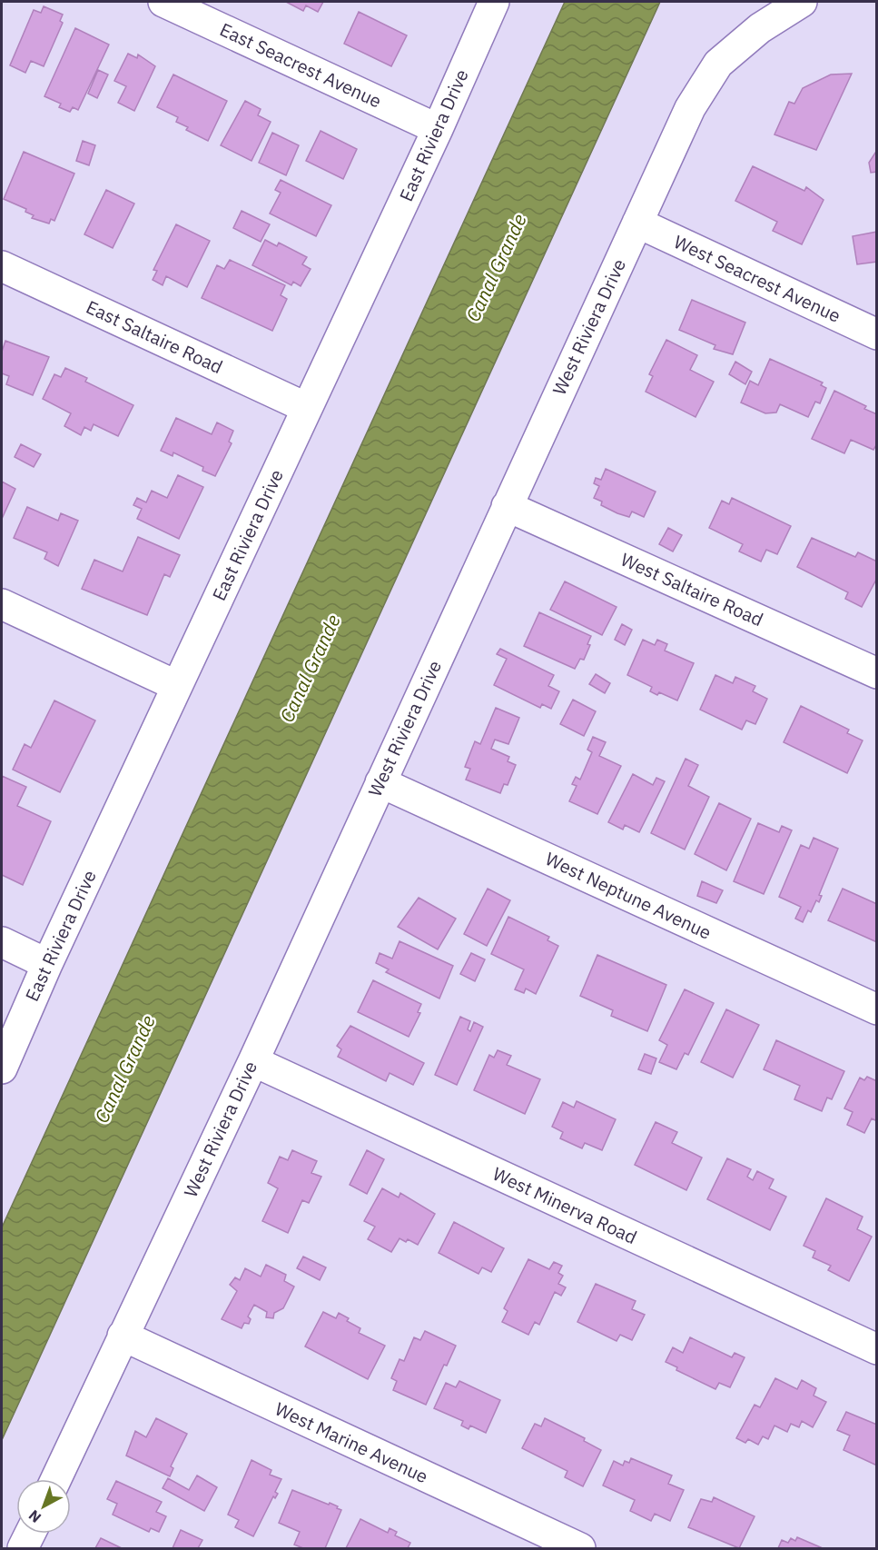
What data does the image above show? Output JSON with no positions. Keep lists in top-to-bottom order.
{
  "streets": {
    "street": [
      "East Seacrest Avenue",
      "East Riviera Drive",
      "West Seacrest Avenue",
      "West Riviera Drive",
      "East Saltaire Road",
      "West Saltaire Road",
      "West Neptune Avenue",
      "West Minerva Road",
      "West Marine Avenue"
    ]
  },
  "crossings": [
    ["East Seacrest Avenue", "East Riviera Drive"],
    ["East Riviera Drive", "East Saltaire Road"],
    ["West Seacrest Avenue", "West Riviera Drive"],
    ["West Riviera Drive", "West Saltaire Road"],
    ["West Riviera Drive", "West Neptune Avenue"],
    ["West Riviera Drive", "West Minerva Road"],
    ["West Riviera Drive", "West Marine Avenue"]
  ],
  "water": ["Canal Grande"],
  "north": "bottom left"
}
